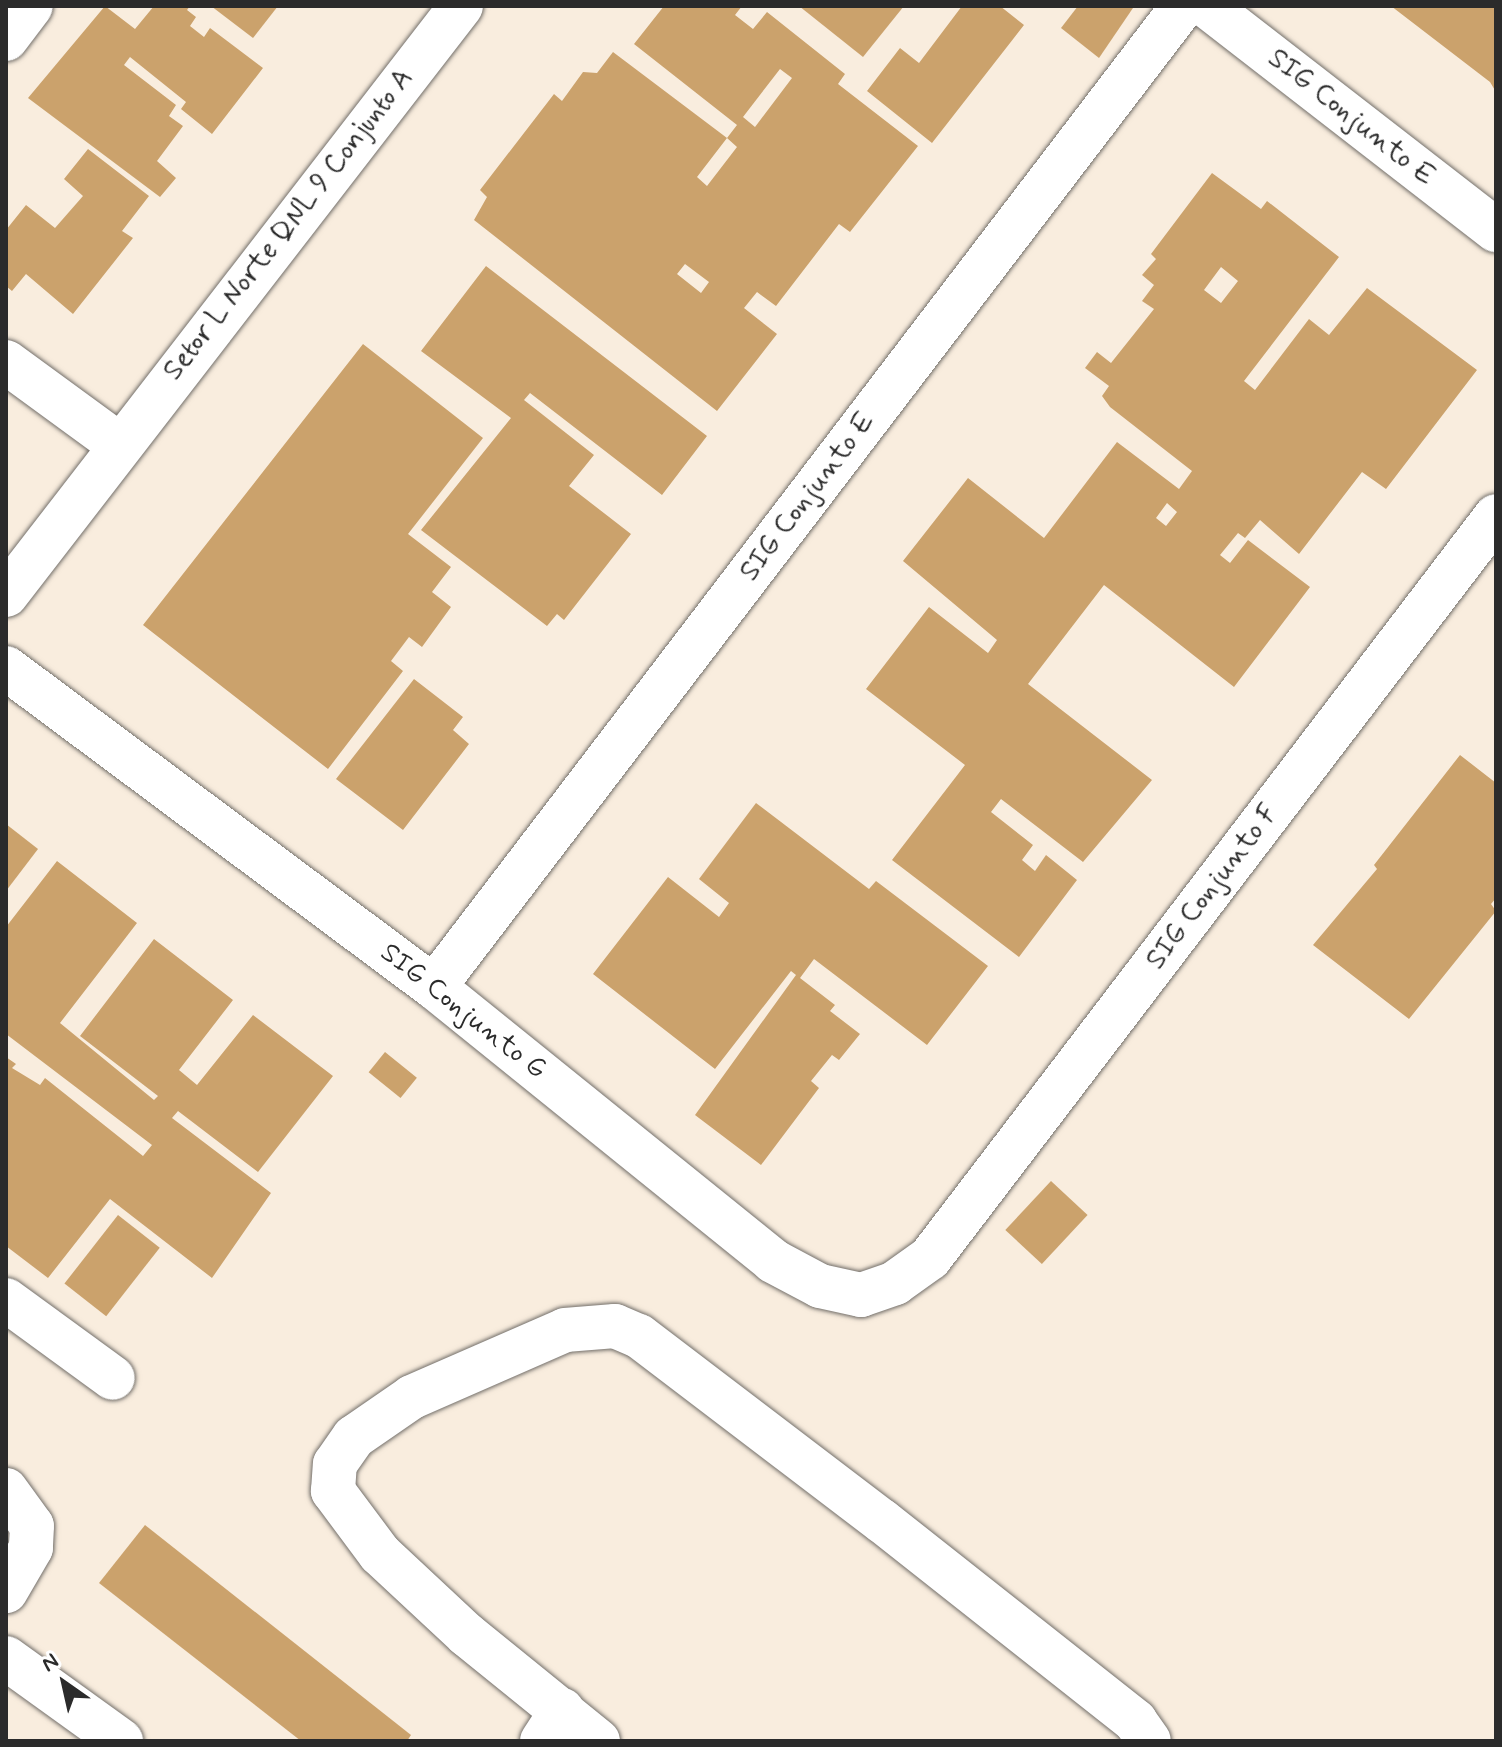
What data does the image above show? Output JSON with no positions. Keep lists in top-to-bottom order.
{
  "streets": {
    "street": [
      "SIG Conjunto E",
      "Setor L Norte QNL 9 Conjunto A",
      "SIG Conjunto F",
      "SIG Conjunto G"
    ]
  },
  "crossings": [
    ["SIG Conjunto E", "SIG Conjunto G"],
    ["SIG Conjunto F", "SIG Conjunto G"]
  ],
  "north": "top left"
}
